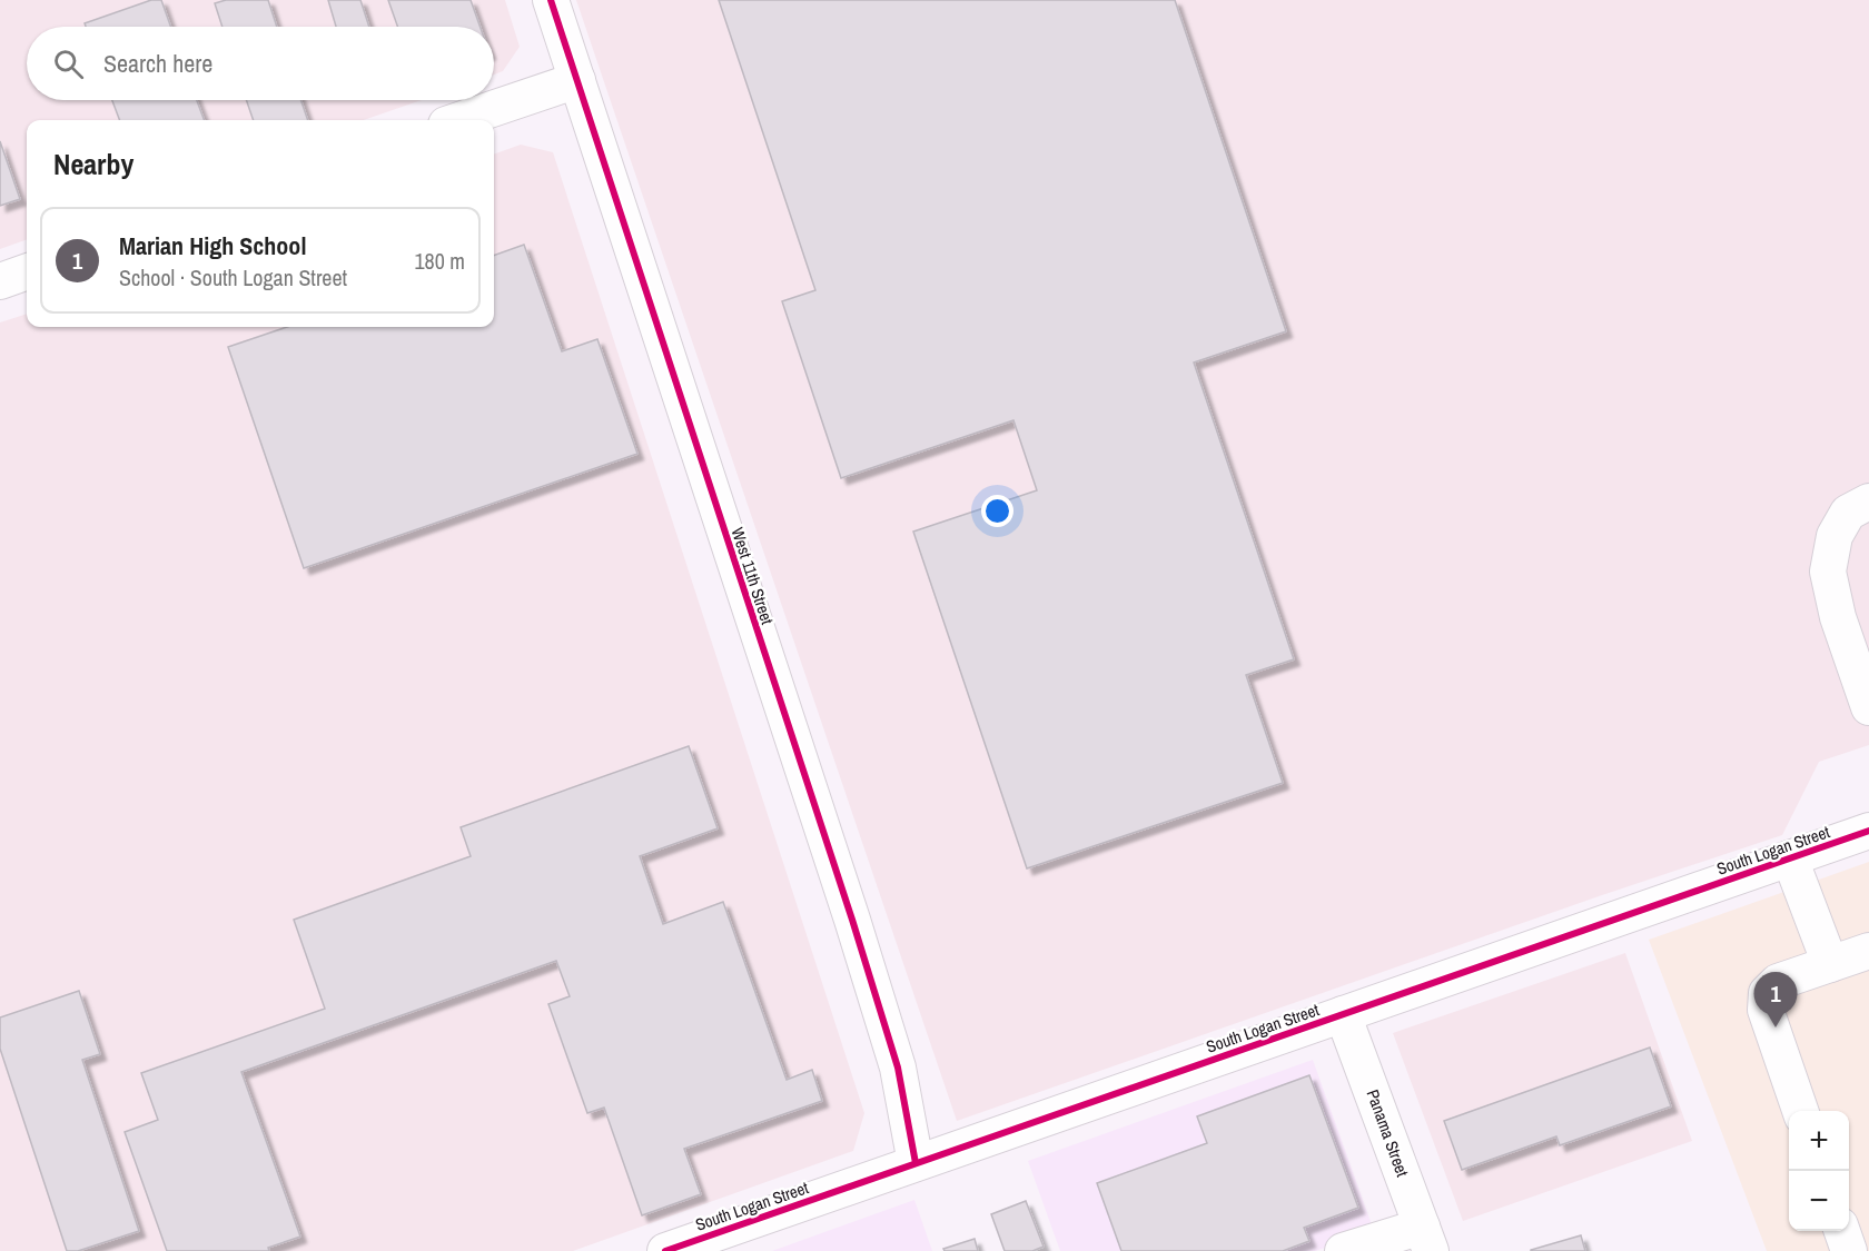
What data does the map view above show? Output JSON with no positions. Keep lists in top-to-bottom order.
{
  "streets": {
    "street": ["West 11th Street", "South Logan Street", "Panama Street"]
  },
  "crossings": [
    ["West 11th Street", "South Logan Street"],
    ["South Logan Street", "Panama Street"]
  ],
  "page": {
    "search": "Search here",
    "heading": "Nearby",
    "list": [
      {
        "mark": "1",
        "name": "Marian High School",
        "note": "School · South Logan Street",
        "value": "180 m"
      }
    ],
    "pins": "1",
    "map_buttons": ["+", "−"]
  }
}
